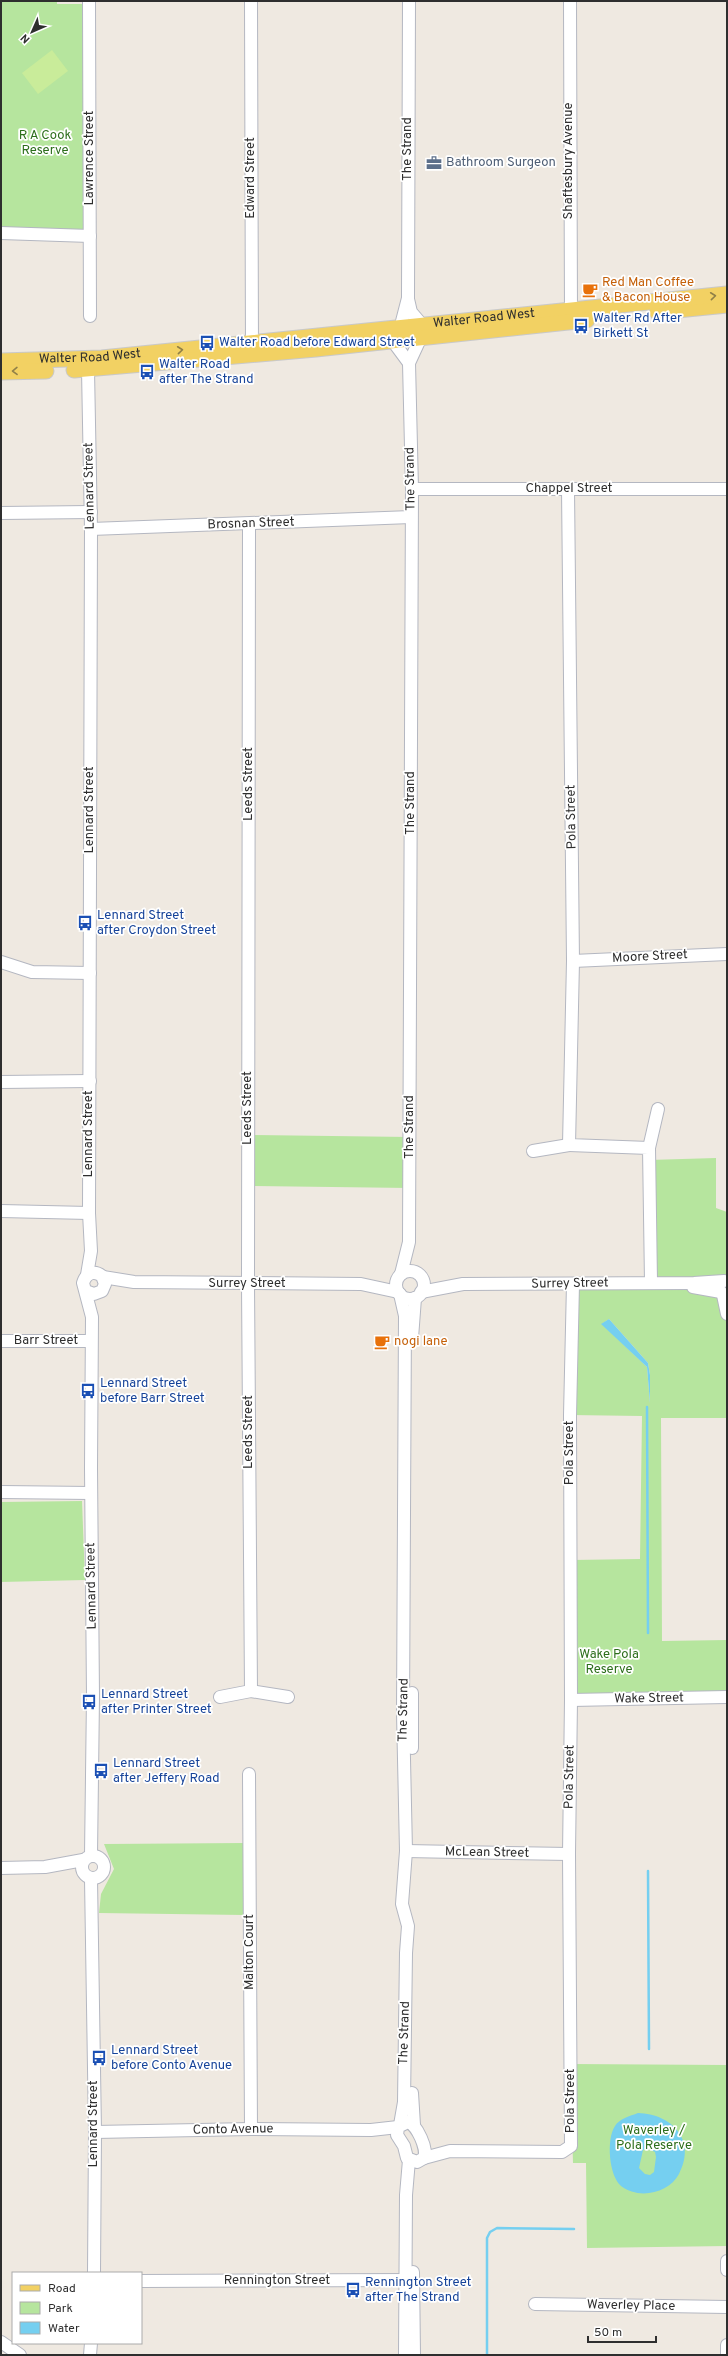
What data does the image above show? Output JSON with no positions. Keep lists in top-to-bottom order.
{
  "streets": {
    "main road": ["Walter Road West"],
    "street": [
      "The Strand",
      "Lawrence Street",
      "Shaftesbury Avenue",
      "Edward Street",
      "Lennard Street",
      "Chappel Street",
      "Brosnan Street",
      "Leeds Street",
      "Pola Street",
      "Moore Street",
      "Surrey Street",
      "Barr Street",
      "Wake Street",
      "McLean Street",
      "Malton Court",
      "Conto Avenue",
      "Rennington Street",
      "Waverley Place"
    ]
  },
  "crossings": [
    ["The Strand", "Walter Road West"],
    ["The Strand", "Chappel Street"],
    ["The Strand", "Brosnan Street"],
    ["The Strand", "Surrey Street"],
    ["The Strand", "McLean Street"],
    ["The Strand", "Conto Avenue"],
    ["Shaftesbury Avenue", "Walter Road West"],
    ["Edward Street", "Walter Road West"],
    ["Walter Road West", "Lennard Street"],
    ["Lennard Street", "Brosnan Street"],
    ["Lennard Street", "Surrey Street"],
    ["Lennard Street", "Barr Street"],
    ["Lennard Street", "Conto Avenue"],
    ["Chappel Street", "Pola Street"],
    ["Brosnan Street", "Leeds Street"],
    ["Leeds Street", "Surrey Street"],
    ["Pola Street", "Moore Street"],
    ["Pola Street", "Surrey Street"],
    ["Pola Street", "Wake Street"],
    ["Pola Street", "McLean Street"],
    ["Malton Court", "Conto Avenue"]
  ],
  "parks": ["R A Cook Reserve", "Wake Pola Reserve", "Waverley / Pola Reserve"],
  "places": {
    "office": ["Bathroom Surgeon"],
    "cafe": ["Red Man Coffee & Bacon House", "nogi lane"],
    "bus stop": [
      "Walter Rd After Birkett St",
      "Walter Road before Edward Street",
      "Walter Road after The Strand",
      "Lennard Street after Croydon Street",
      "Lennard Street before Barr Street",
      "Lennard Street after Printer Street",
      "Lennard Street after Jeffery Road",
      "Lennard Street before Conto Avenue",
      "Rennington Street after The Strand"
    ]
  },
  "legend": ["Road", "Park", "Water"],
  "scale_bar": "50 m",
  "north": "bottom left"
}
